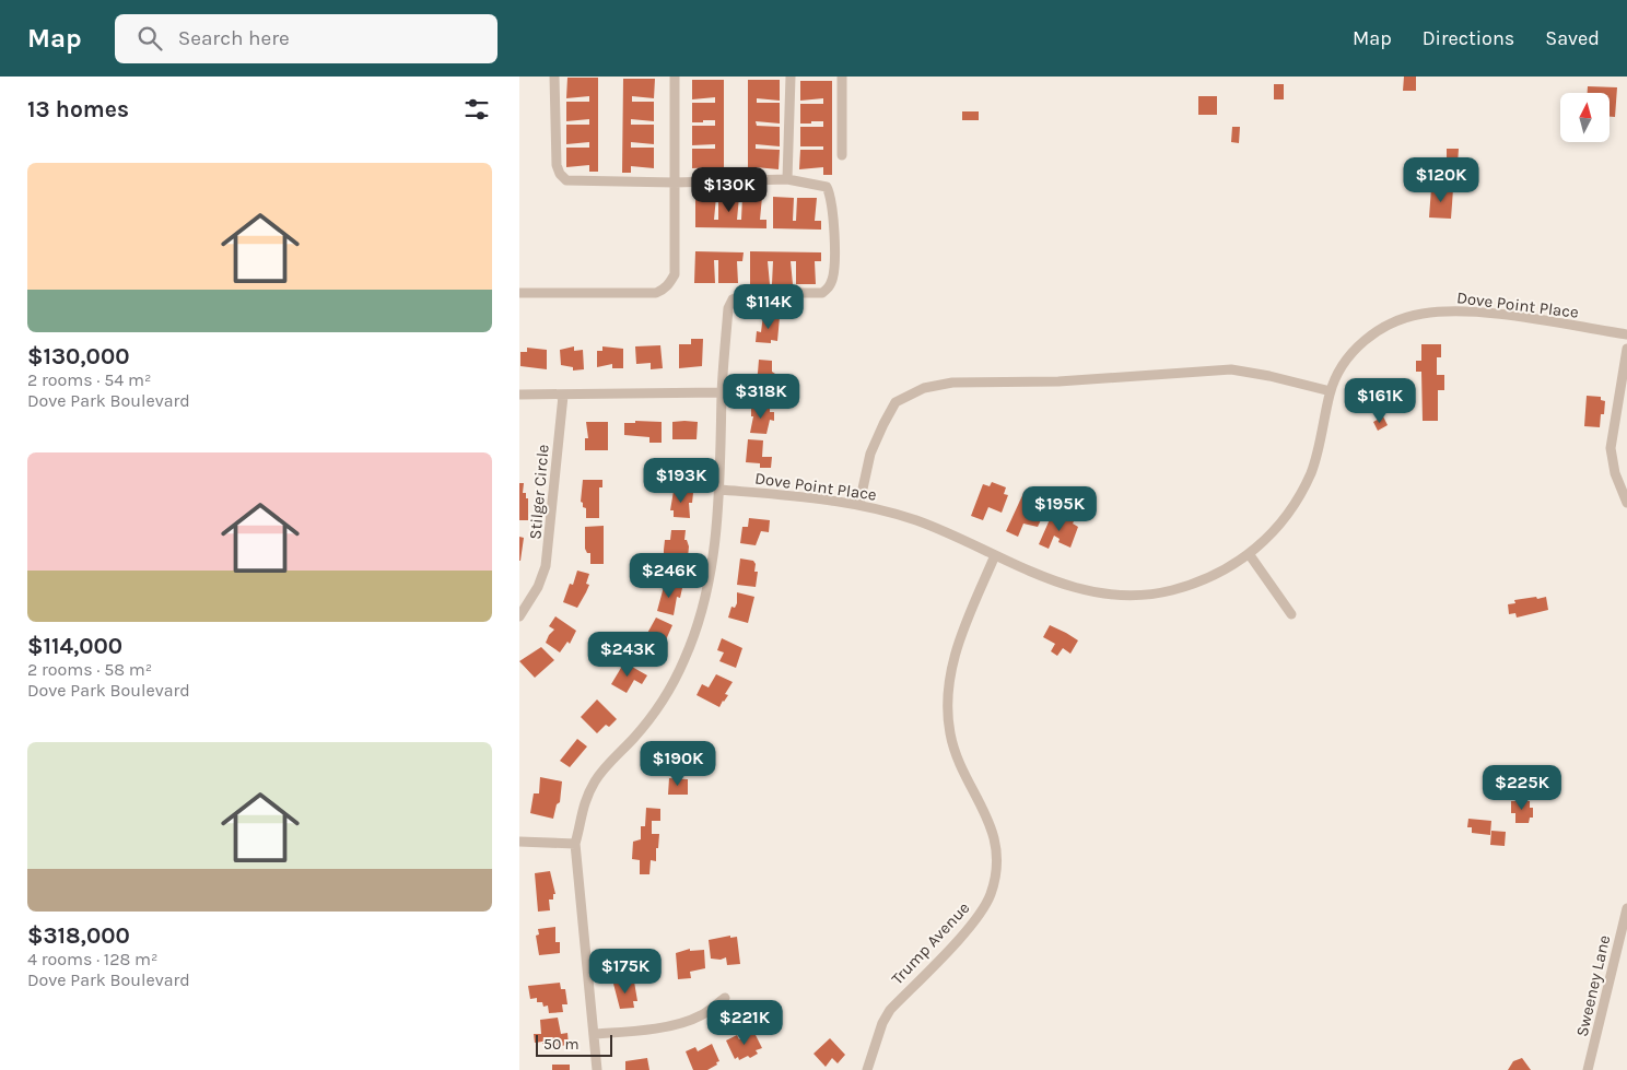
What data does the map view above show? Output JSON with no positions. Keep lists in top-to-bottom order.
{
  "streets": {
    "street": [
      "Dove Point Place",
      "Stilger Circle",
      "Trump Avenue",
      "Sweeney Lane"
    ]
  },
  "crossings": [
    ["Dove Point Place", "Trump Avenue"]
  ],
  "scale_bar": "50 m",
  "north": "top",
  "page": {
    "header": "Map",
    "search": "Search here",
    "nav": ["Map", "Directions", "Saved"],
    "heading": "13 homes",
    "list": [
      {
        "name": "$130,000",
        "note": "2 rooms · 54 m² · Dove Park Boulevard"
      },
      {
        "name": "$114,000",
        "note": "2 rooms · 58 m² · Dove Park Boulevard"
      },
      {
        "name": "$318,000",
        "note": "4 rooms · 128 m² · Dove Park Boulevard"
      }
    ],
    "price": [
      "$120K",
      "$130K",
      "$114K",
      "$318K",
      "$161K",
      "$193K",
      "$195K",
      "$246K",
      "$243K",
      "$190K",
      "$225K",
      "$175K",
      "$221K"
    ],
    "scale": "50 m"
  }
}
